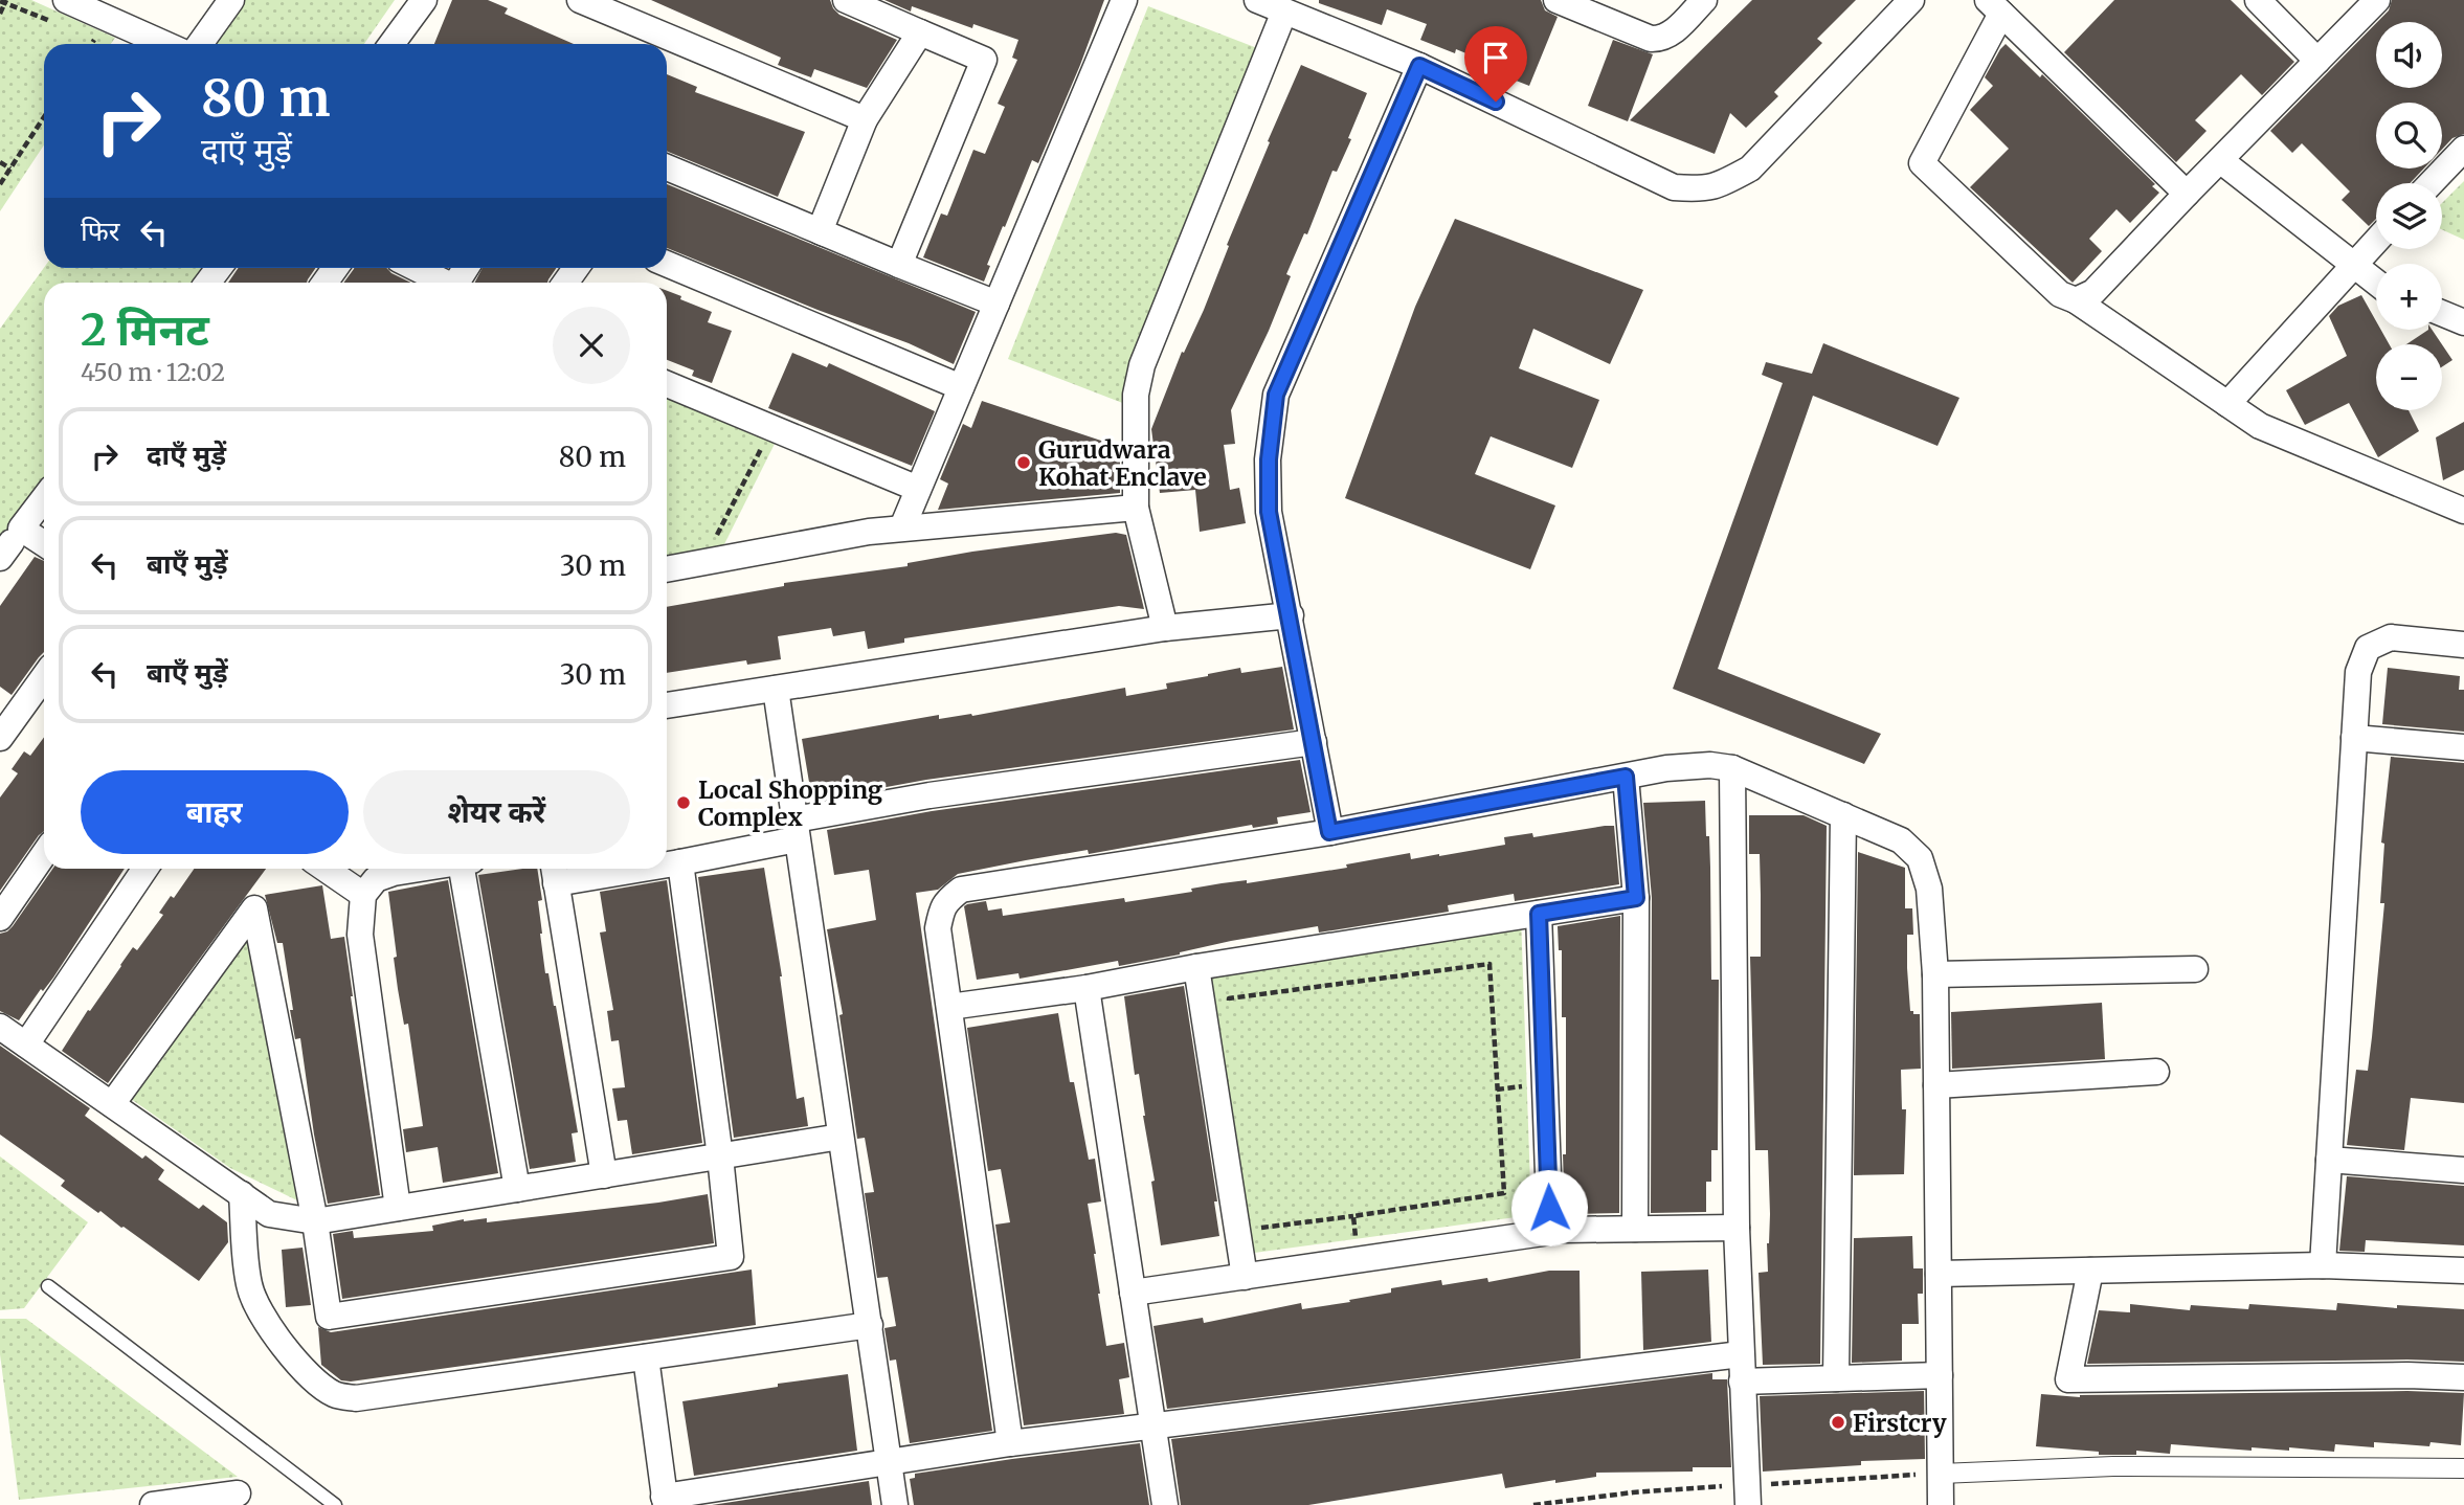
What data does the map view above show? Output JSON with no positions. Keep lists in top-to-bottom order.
{
  "places": ["Gurudwara Kohat Enclave", "Local Shopping Complex", "Firstcry"],
  "page": {
    "map_buttons": ["+", "−"],
    "turn": ["80 m", "दाएँ मुड़ें"],
    "then": "फिर",
    "heading": ["2 मिनट", "450 m · 12:02"],
    "list": [
      {
        "name": "दाएँ मुड़ें",
        "value": "80 m"
      },
      {
        "name": "बाएँ मुड़ें",
        "value": "30 m"
      },
      {
        "name": "बाएँ मुड़ें",
        "value": "30 m"
      }
    ],
    "buttons": ["बाहर", "शेयर करें"]
  }
}
